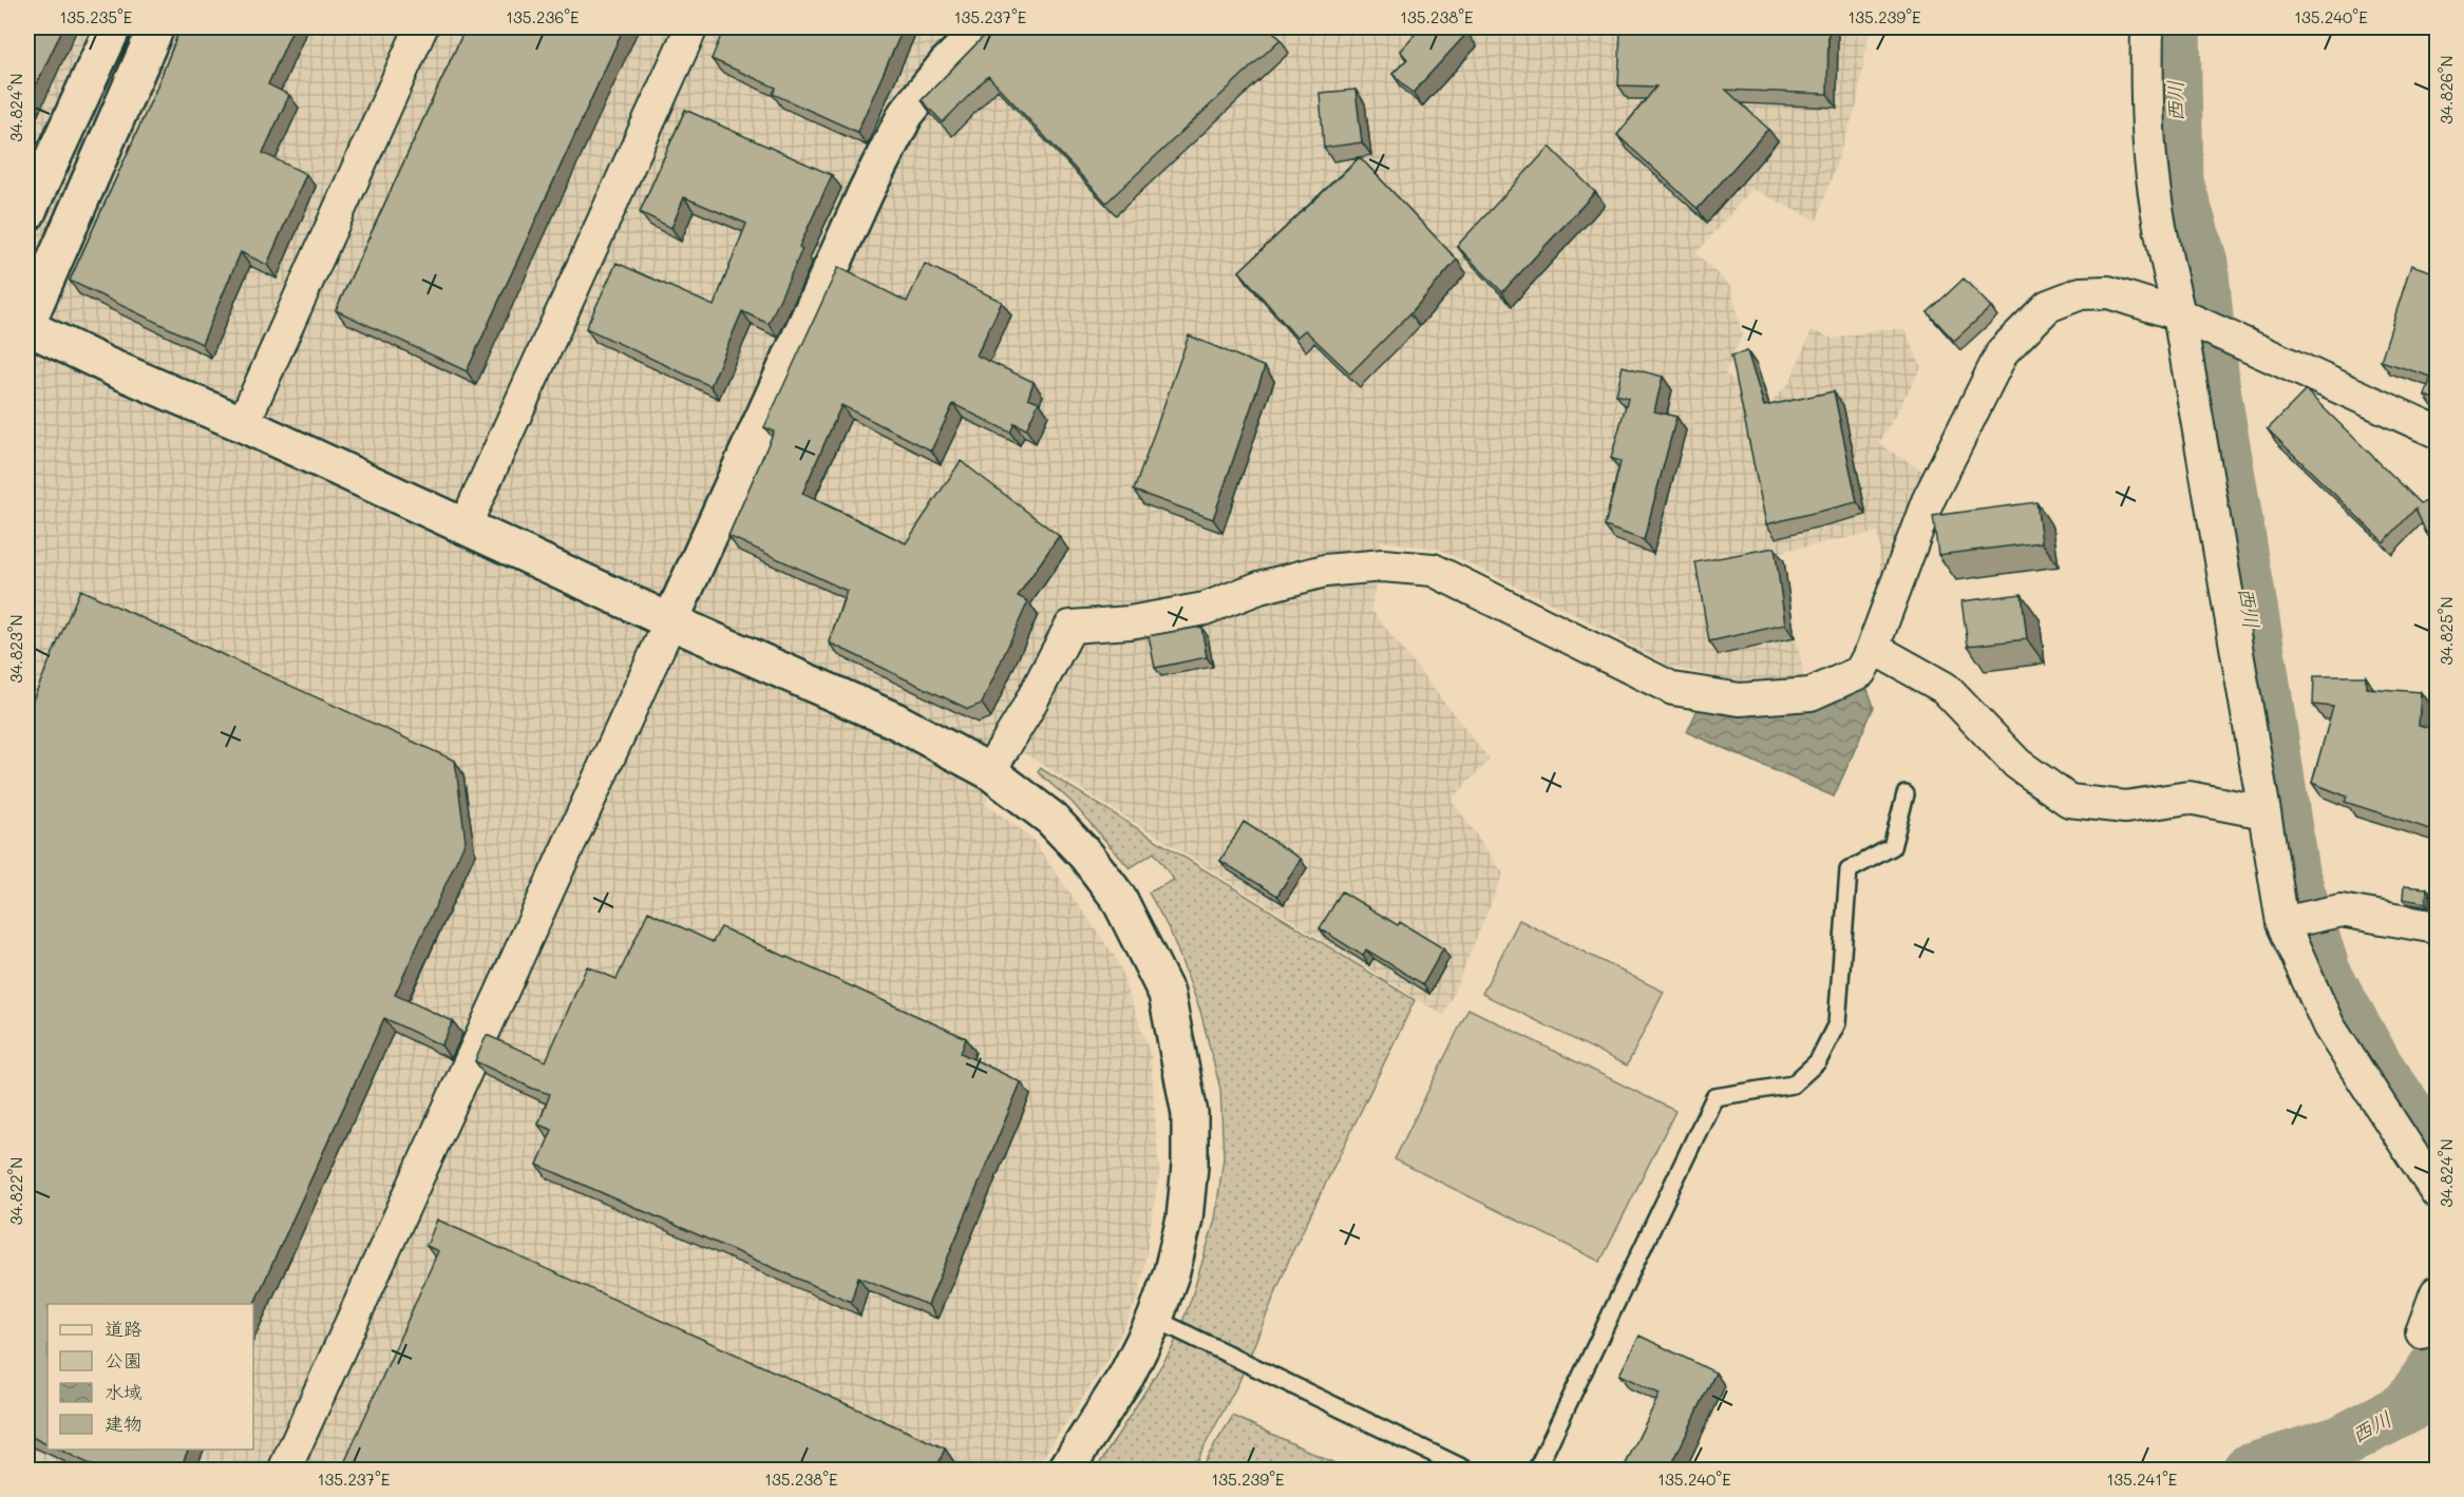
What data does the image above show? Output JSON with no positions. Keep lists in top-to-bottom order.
{
  "water": ["西川"],
  "legend": [
    "道路",
    "公園",
    "水域",
    "建物"
  ],
  "coordinates": [
    "135.235°E",
    "135.236°E",
    "135.237°E",
    "135.238°E",
    "135.239°E",
    "135.240°E",
    "34.826°N",
    "34.824°N",
    "34.825°N",
    "34.823°N",
    "34.822°N",
    "135.241°E"
  ]
}
